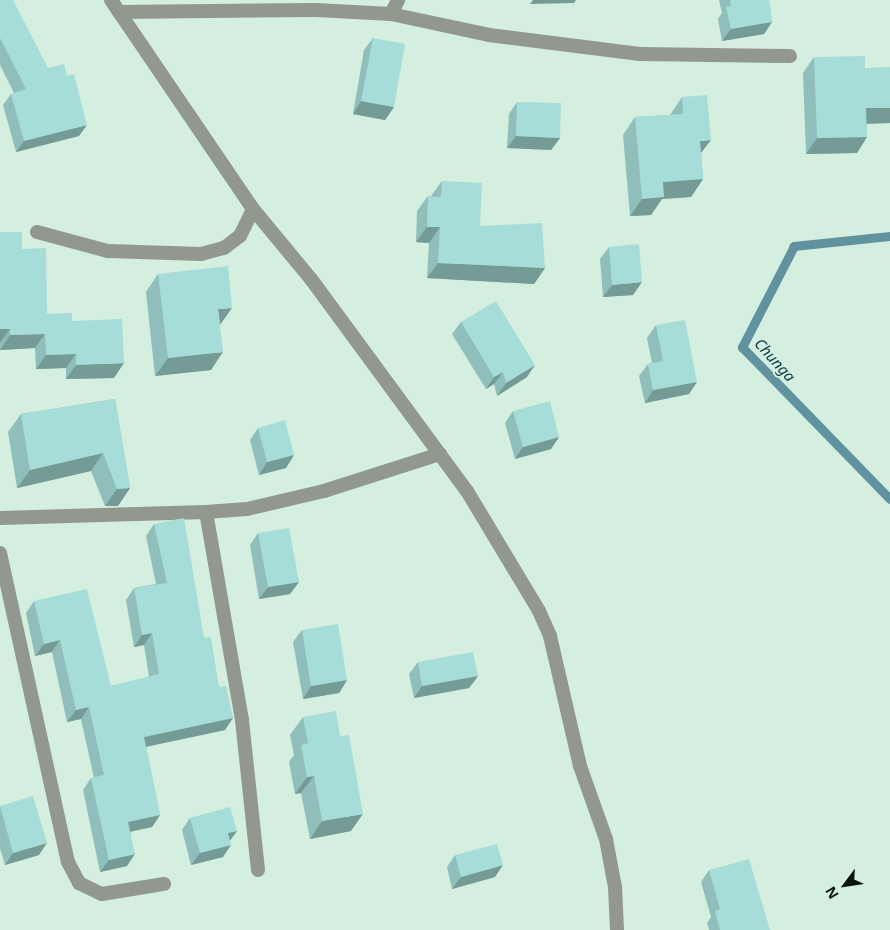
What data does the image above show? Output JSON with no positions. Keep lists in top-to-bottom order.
{
  "water": ["Chunga"],
  "north": "bottom left"
}
